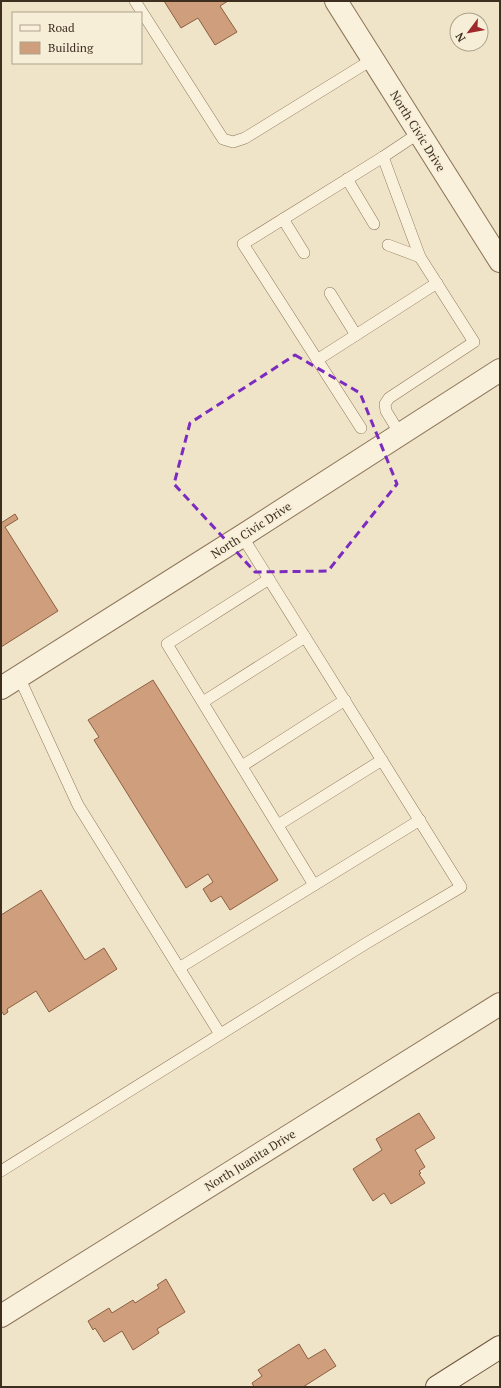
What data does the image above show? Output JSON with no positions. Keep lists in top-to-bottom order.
{
  "streets": {
    "street": ["North Civic Drive", "North Juanita Drive"]
  },
  "legend": ["Road", "Building"],
  "north": "bottom left"
}
